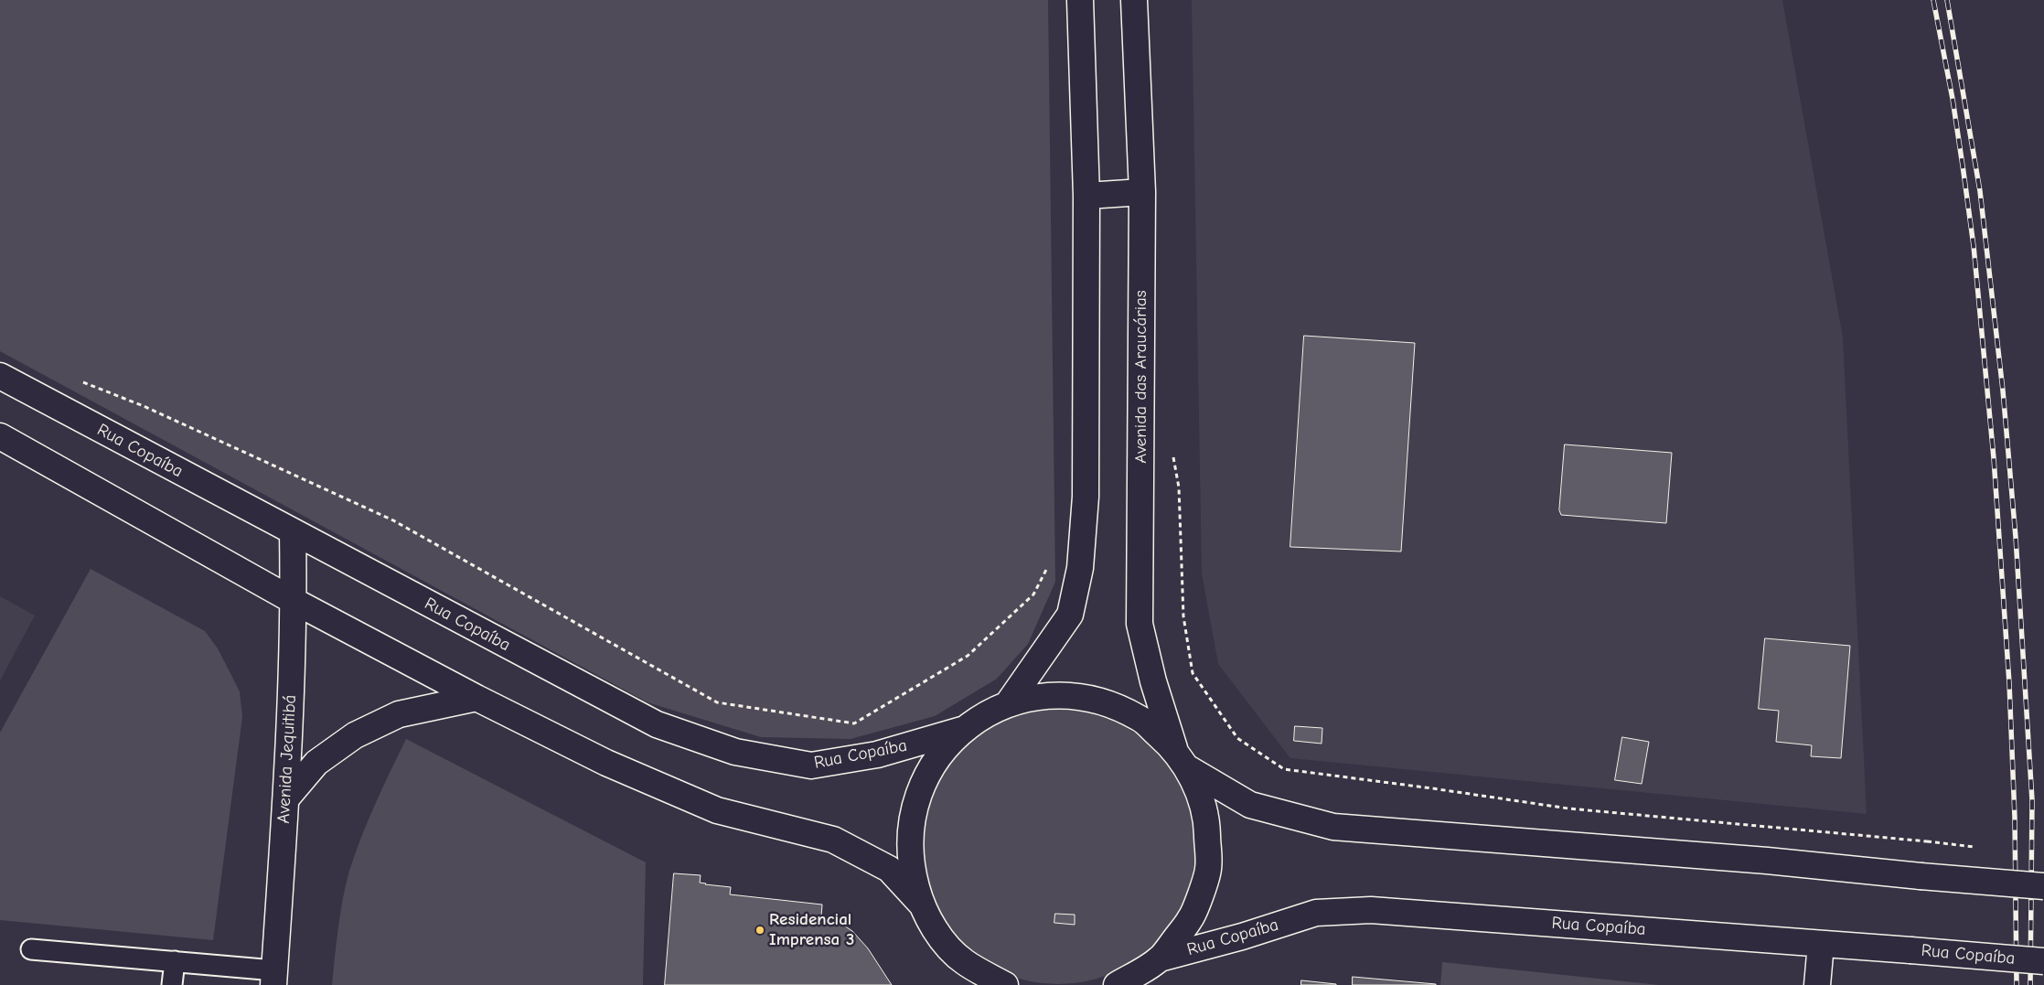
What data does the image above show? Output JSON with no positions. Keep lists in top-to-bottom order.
{
  "streets": {
    "main road": ["Avenida das Araucárias", "Rua Copaíba", "Avenida Jequitibá"]
  },
  "crossings": [
    ["Avenida das Araucárias", "Rua Copaíba"],
    ["Rua Copaíba", "Avenida Jequitibá"]
  ],
  "places": ["Residencial Imprensa 3"]
}
